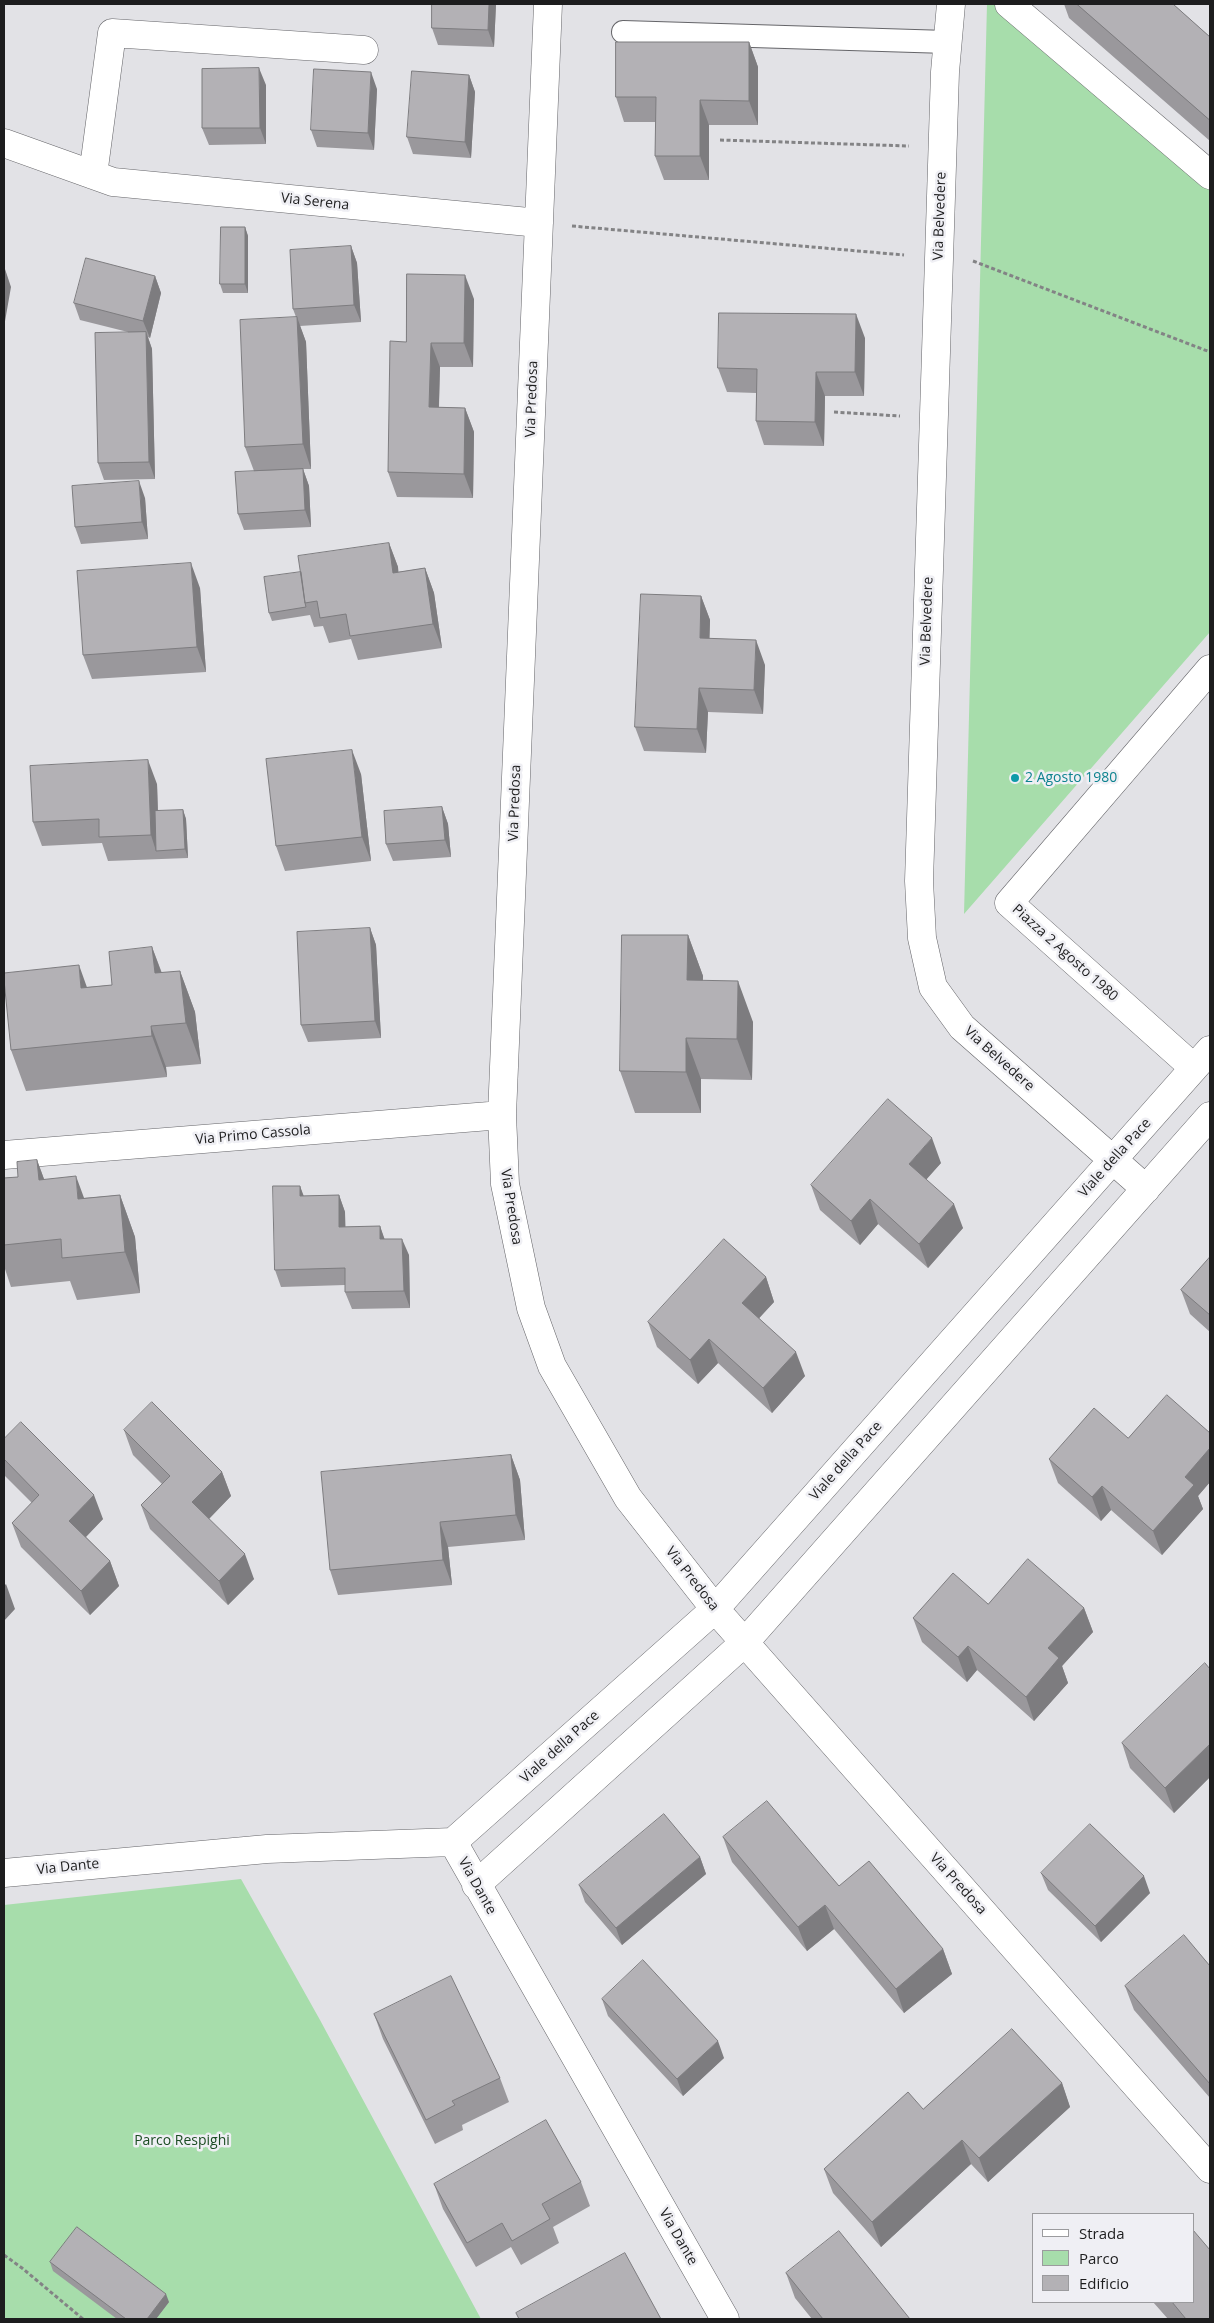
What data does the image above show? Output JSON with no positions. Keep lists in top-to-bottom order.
{
  "streets": {
    "street": [
      "Via Serena",
      "Via Belvedere",
      "Via Predosa",
      "Piazza 2 Agosto 1980",
      "Via Primo Cassola",
      "Viale della Pace",
      "Via Dante"
    ]
  },
  "crossings": [
    ["Via Serena", "Via Predosa"],
    ["Via Belvedere", "Viale della Pace"],
    ["Via Predosa", "Via Primo Cassola"],
    ["Via Predosa", "Viale della Pace"],
    ["Piazza 2 Agosto 1980", "Viale della Pace"],
    ["Viale della Pace", "Via Dante"]
  ],
  "parks": ["Parco Respighi"],
  "places": ["2 Agosto 1980"],
  "legend": ["Strada", "Parco", "Edificio"]
}
